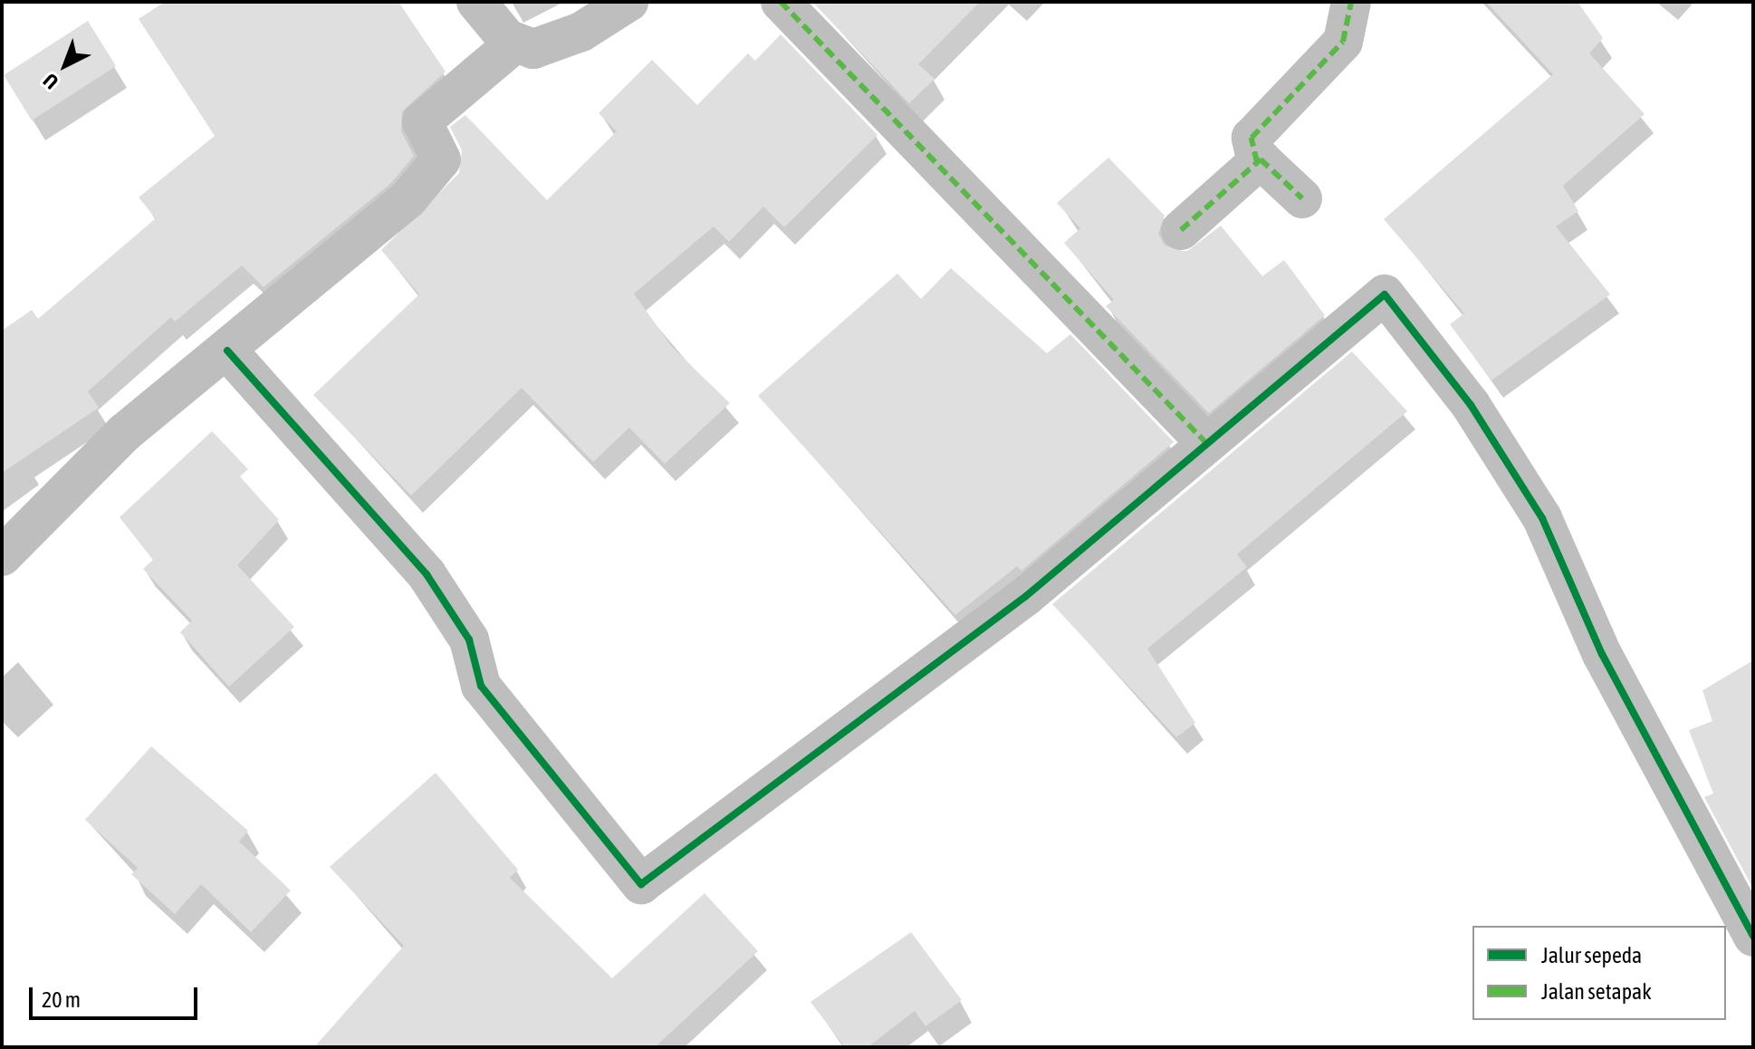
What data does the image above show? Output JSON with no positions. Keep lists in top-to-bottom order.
{
  "legend": ["Jalur sepeda", "Jalan setapak"],
  "scale_bar": "20 m",
  "north": "bottom left"
}
